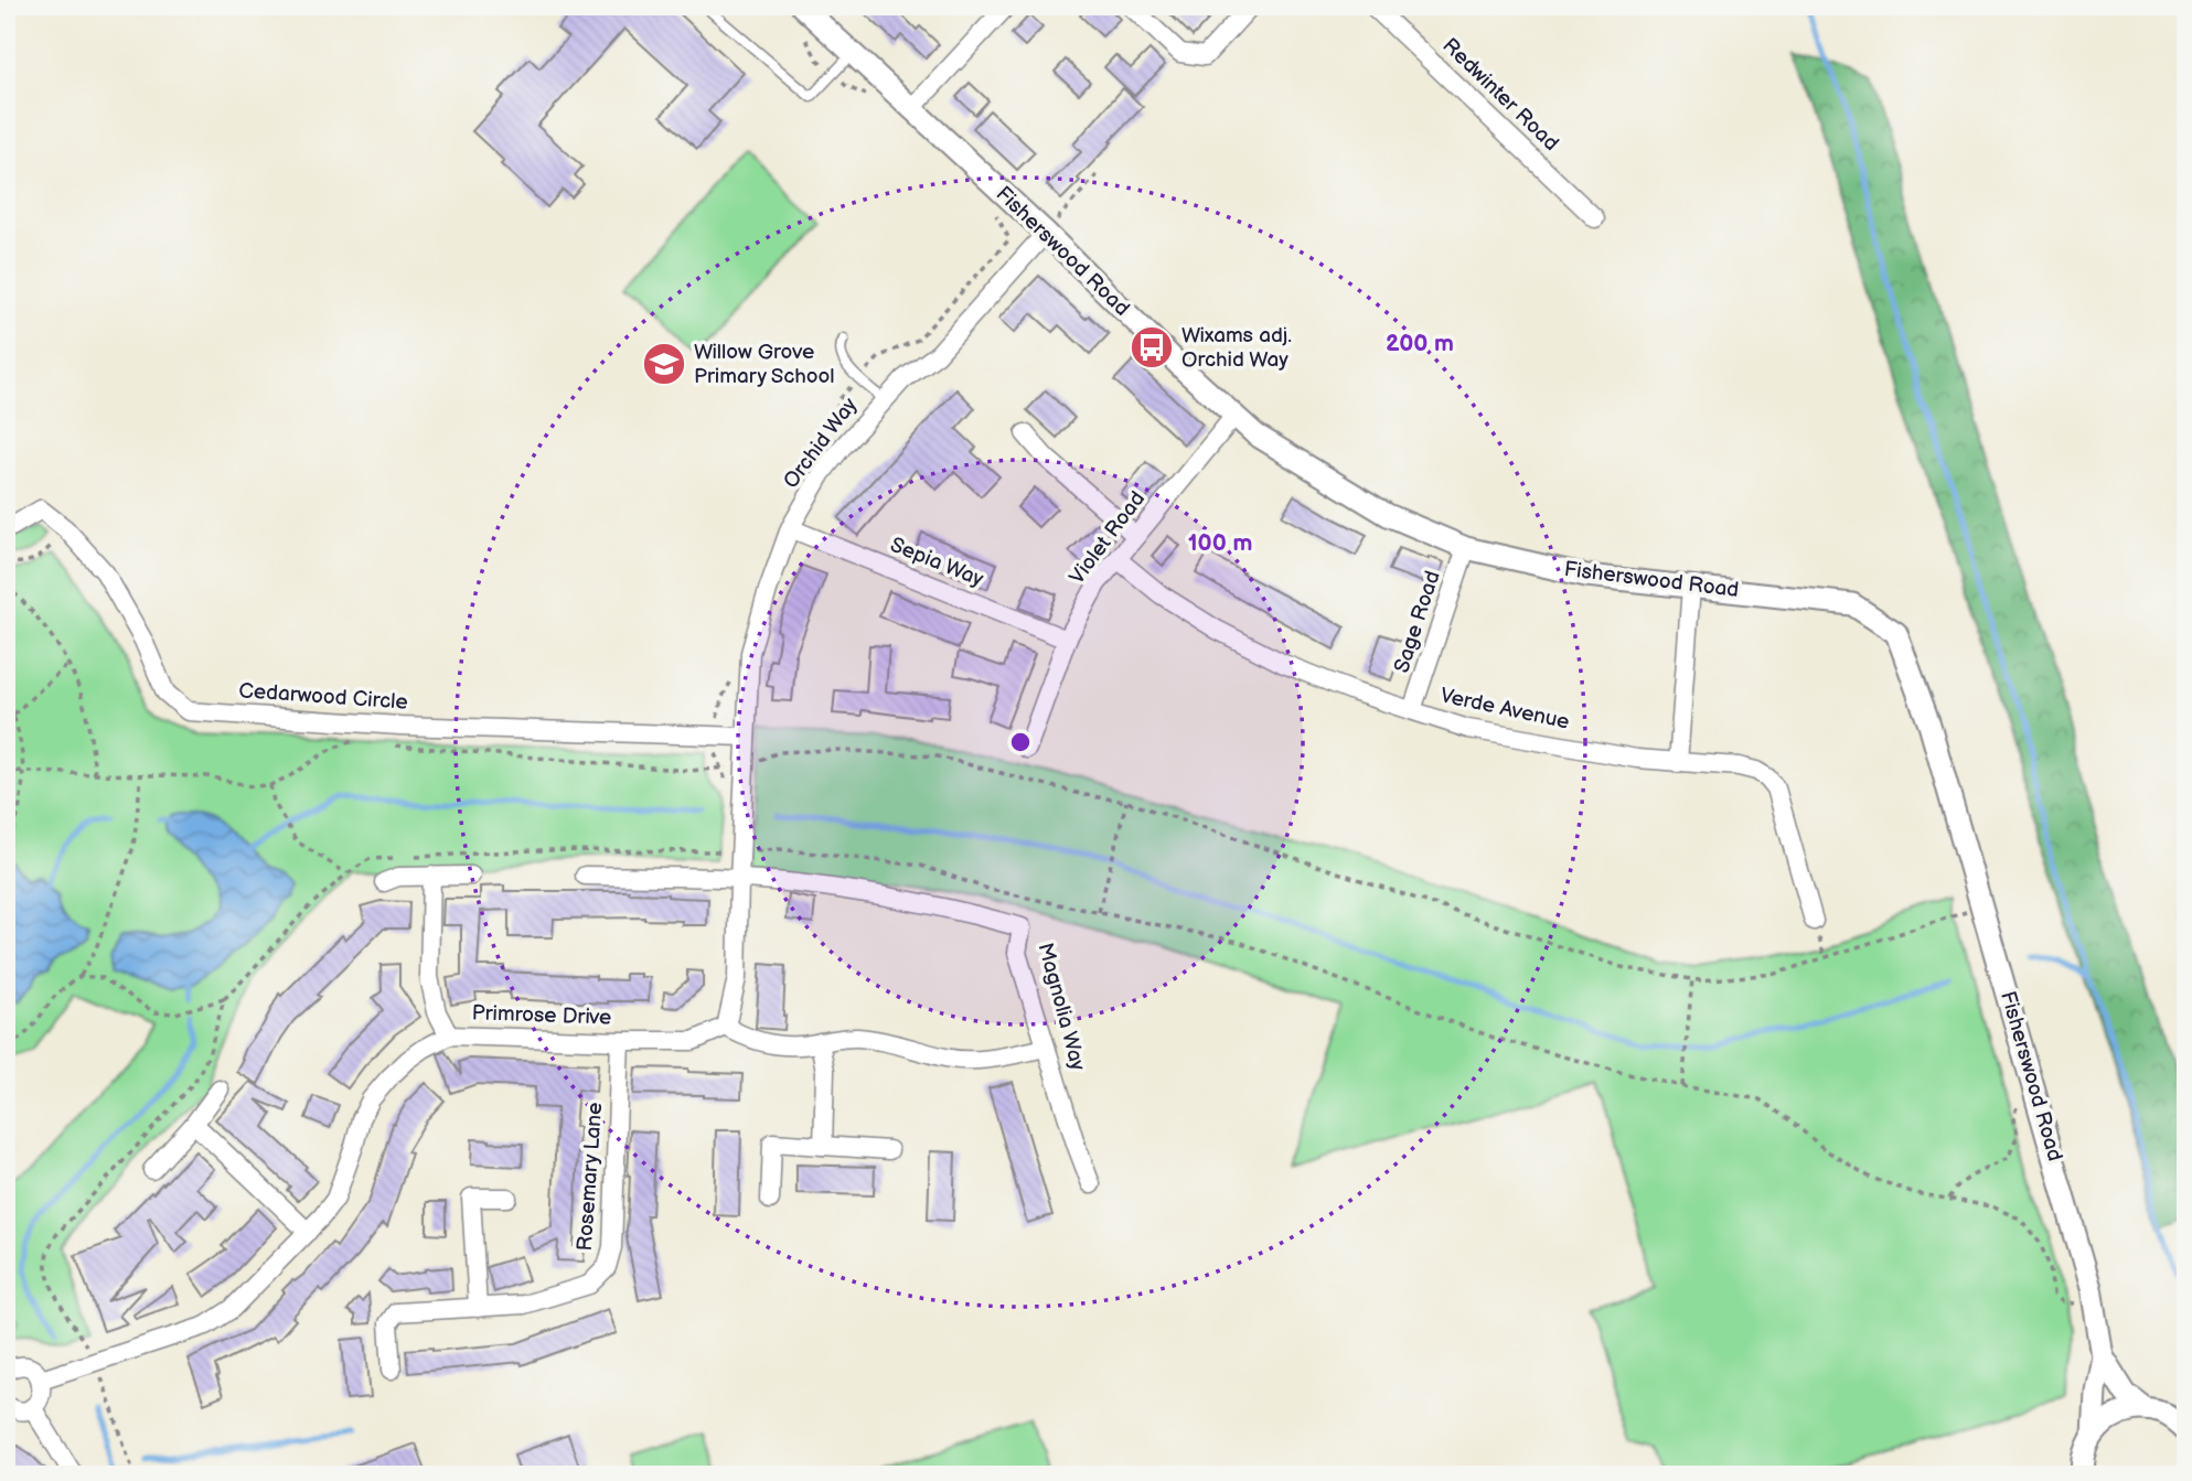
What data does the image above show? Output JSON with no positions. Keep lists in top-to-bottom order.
{
  "streets": {
    "street": [
      "Redwinter Road",
      "Fisherswood Road",
      "Orchid Way",
      "Violet Road",
      "Sepia Way",
      "Sage Road",
      "Cedarwood Circle",
      "Verde Avenue",
      "Magnolia Way",
      "Primrose Drive",
      "Rosemary Lane"
    ]
  },
  "crossings": [
    ["Fisherswood Road", "Orchid Way"],
    ["Fisherswood Road", "Violet Road"],
    ["Fisherswood Road", "Sage Road"],
    ["Orchid Way", "Sepia Way"],
    ["Orchid Way", "Cedarwood Circle"],
    ["Orchid Way", "Magnolia Way"],
    ["Orchid Way", "Primrose Drive"],
    ["Violet Road", "Sepia Way"],
    ["Violet Road", "Verde Avenue"],
    ["Sage Road", "Verde Avenue"],
    ["Primrose Drive", "Rosemary Lane"]
  ],
  "places": {
    "bus stop": ["Wixams adj. Orchid Way"],
    "school or university": ["Willow Grove Primary School"]
  },
  "rings": ["200 m", "100 m"]
}
